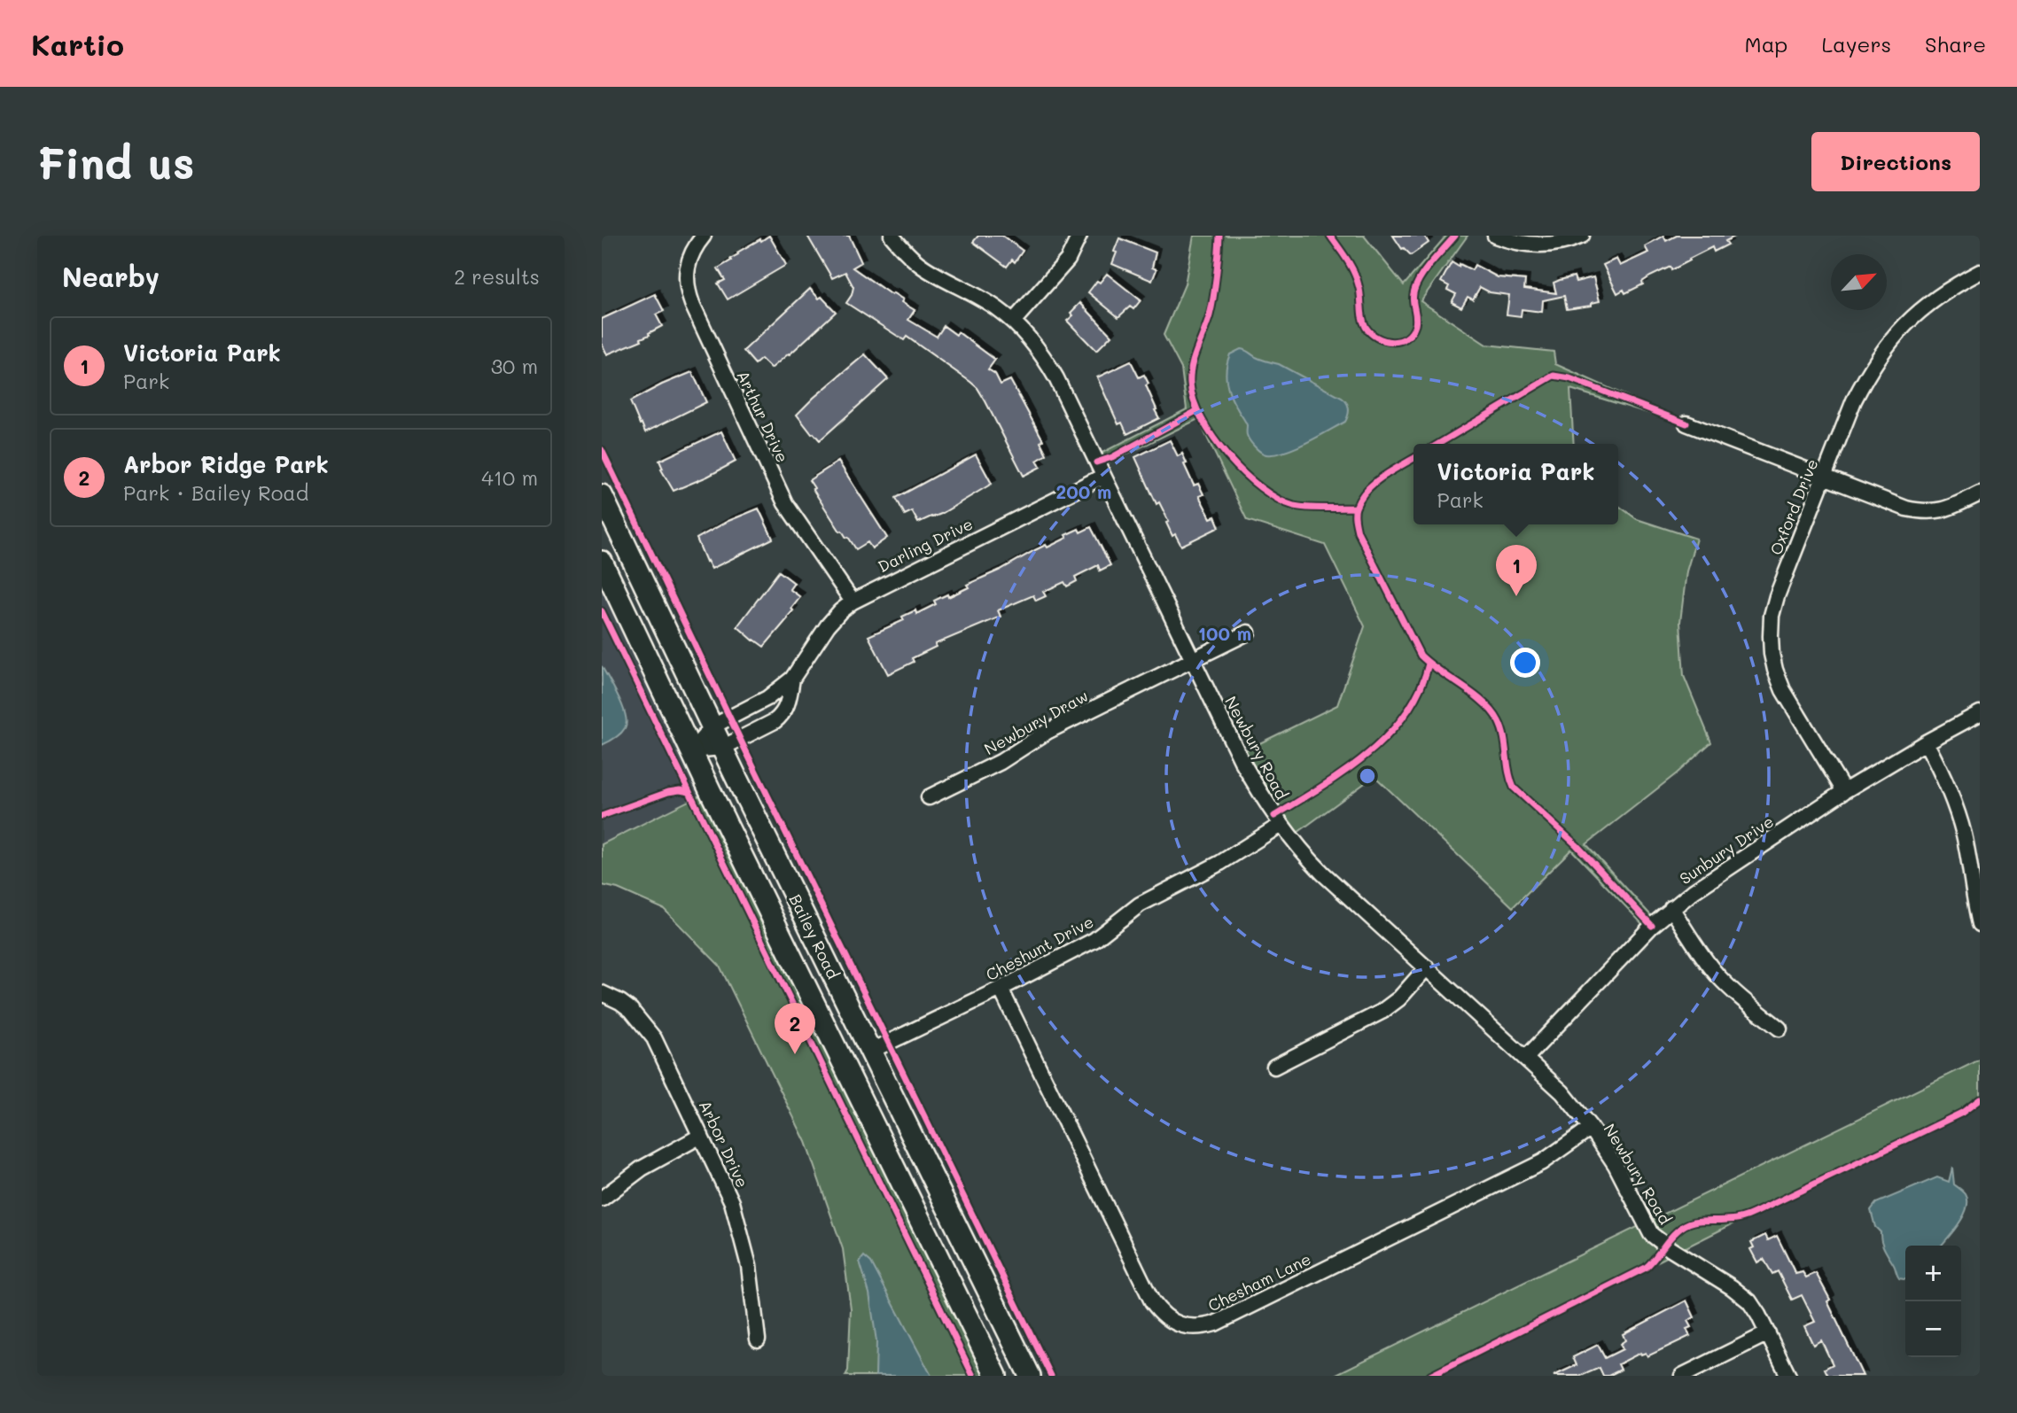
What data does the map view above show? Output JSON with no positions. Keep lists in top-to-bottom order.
{
  "streets": {
    "main road": ["Bailey Road"],
    "street": [
      "Arthur Drive",
      "Oxford Drive",
      "Darling Drive",
      "Newbury Draw",
      "Newbury Road",
      "Sunbury Drive",
      "Cheshunt Drive",
      "Arbor Drive",
      "Chesham Lane"
    ]
  },
  "crossings": [
    ["Arthur Drive", "Darling Drive"],
    ["Oxford Drive", "Sunbury Drive"],
    ["Darling Drive", "Newbury Road"],
    ["Darling Drive", "Bailey Road"],
    ["Newbury Draw", "Newbury Road"],
    ["Newbury Road", "Sunbury Drive"],
    ["Newbury Road", "Cheshunt Drive"],
    ["Newbury Road", "Chesham Lane"],
    ["Bailey Road", "Cheshunt Drive"],
    ["Cheshunt Drive", "Chesham Lane"]
  ],
  "north": "top right",
  "page": {
    "header": "Kartio",
    "nav": ["Map", "Layers", "Share"],
    "buttons": "Directions",
    "title": "Find us",
    "heading": ["Nearby", "2 results"],
    "list": [
      {
        "mark": "1",
        "name": "Victoria Park",
        "note": "Park",
        "value": "30 m"
      },
      {
        "mark": "2",
        "name": "Arbor Ridge Park",
        "note": "Park · Bailey Road",
        "value": "410 m"
      }
    ],
    "popup": ["Victoria Park", "Park"],
    "pins": ["1", "2"],
    "map_buttons": ["+", "−"]
  },
  "rings": ["200 m", "100 m"]
}
